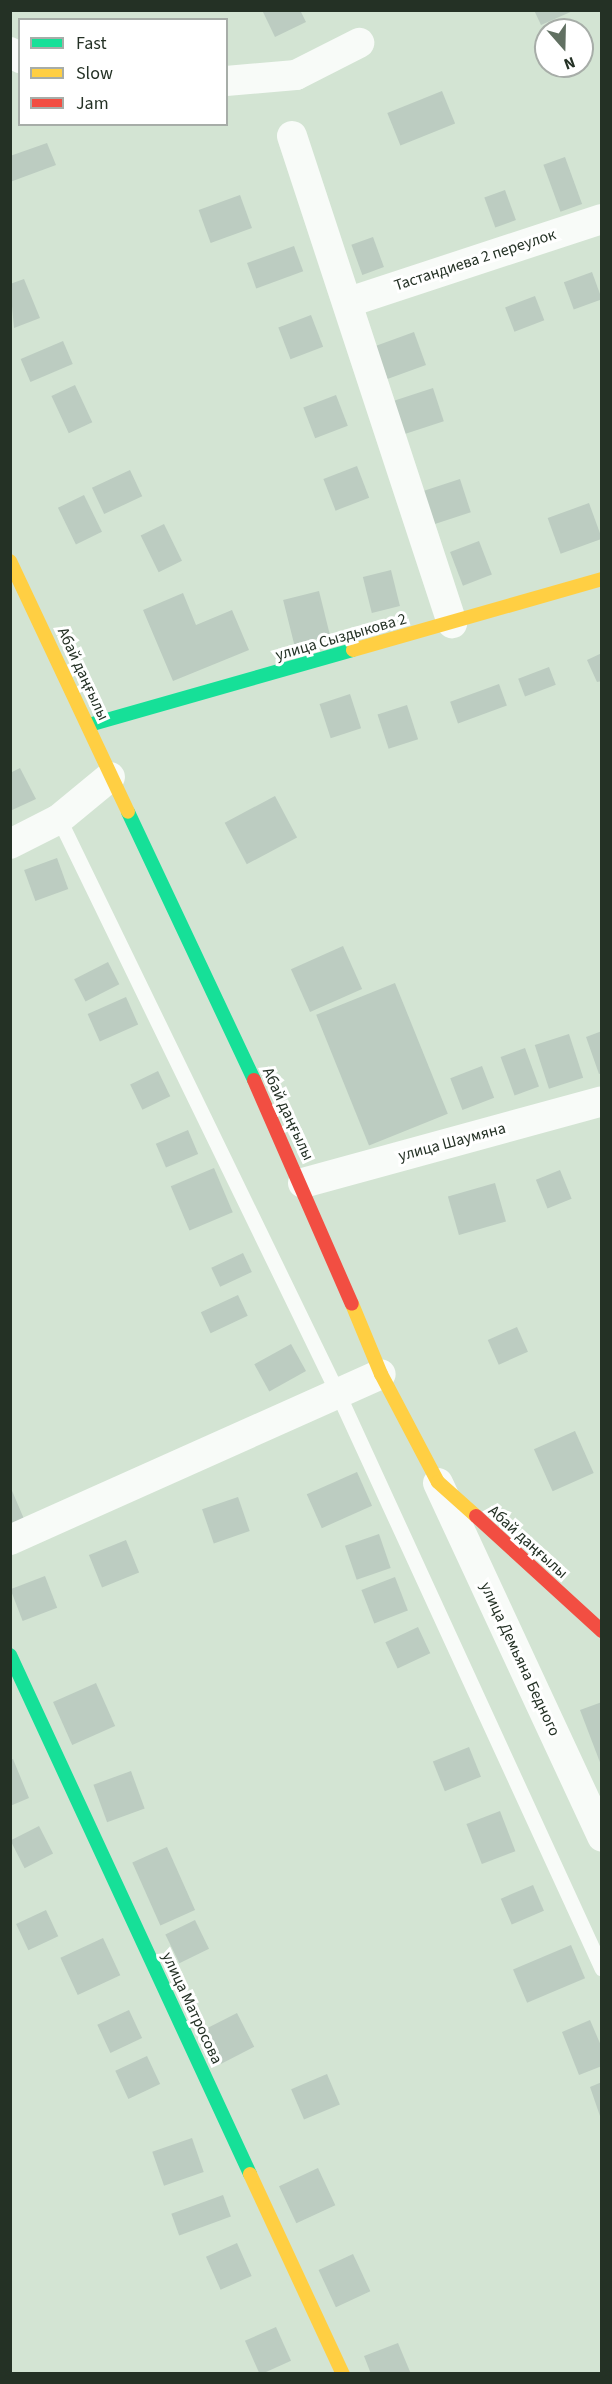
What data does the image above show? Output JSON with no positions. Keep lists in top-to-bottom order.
{
  "streets": {
    "street": [
      "Тастандиева 2 переулок",
      "улица Сыздыкова 2",
      "Абай даңғылы",
      "улица Шаумяна",
      "улица Демьяна Бедного",
      "улица Матросова"
    ]
  },
  "crossings": [
    ["улица Сыздыкова 2", "Абай даңғылы"],
    ["Абай даңғылы", "улица Шаумяна"],
    ["Абай даңғылы", "улица Демьяна Бедного"]
  ],
  "legend": ["Fast", "Slow", "Jam"],
  "north": "bottom"
}
